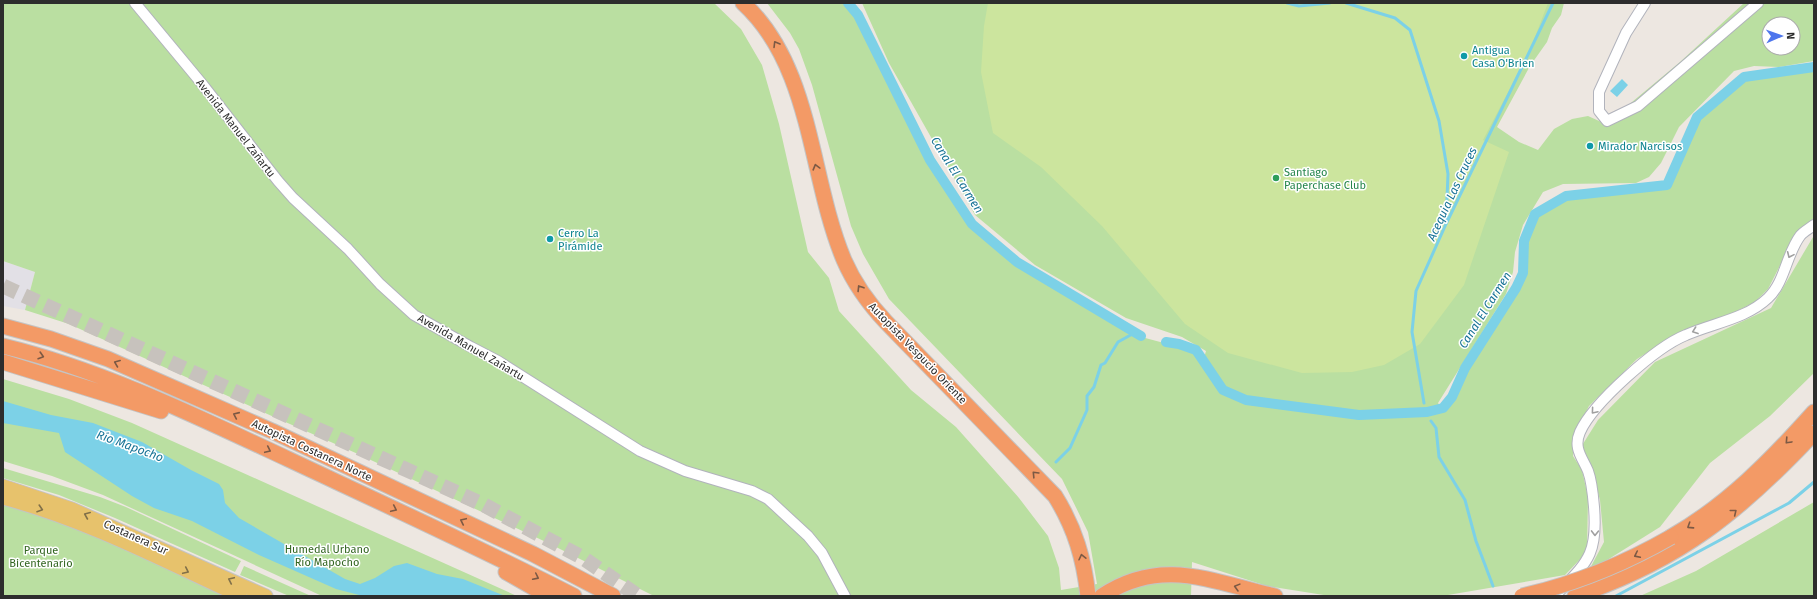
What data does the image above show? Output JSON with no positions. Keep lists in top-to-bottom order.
{
  "streets": {
    "highway": ["Autopista Vespucio Oriente", "Autopista Costanera Norte"],
    "main road": ["Costanera Sur"],
    "street": ["Avenida Manuel Zañartu"]
  },
  "one_way": ["Autopista Vespucio Oriente"],
  "water": ["Canal El Carmen", "Acequia Las Cruces", "Río Mapocho"],
  "parks": ["Humedal Urbano Río Mapocho", "Parque Bicentenario"],
  "places": [
    "Antigua Casa O'Brien",
    "Mirador Narcisos",
    "Santiago Paperchase Club",
    "Cerro La Pirámide"
  ],
  "north": "right"
}
